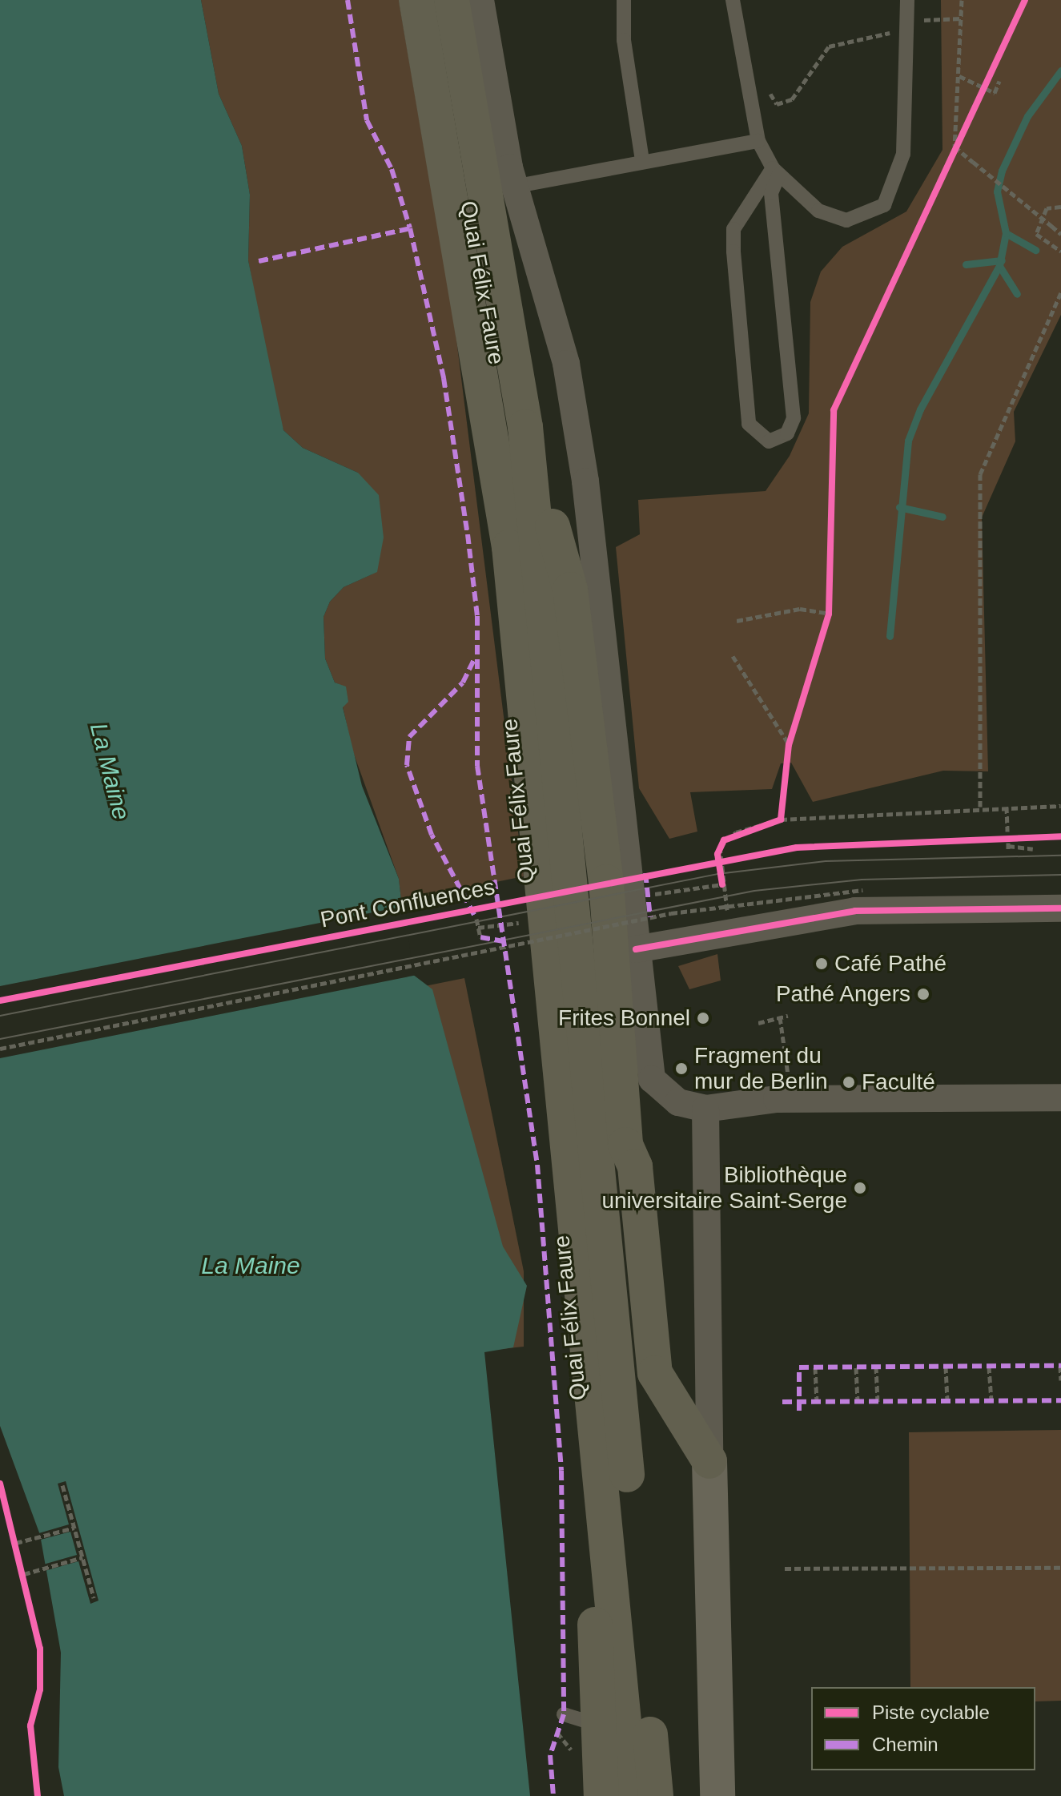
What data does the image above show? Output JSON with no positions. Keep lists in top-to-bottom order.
{
  "streets": {
    "highway": ["Quai Félix Faure"],
    "cycle path": ["Pont Confluences"]
  },
  "water": ["La Maine"],
  "places": [
    "Café Pathé",
    "Pathé Angers",
    "Frites Bonnel",
    "Fragment du mur de Berlin",
    "Faculté",
    "Bibliothèque universitaire Saint-Serge"
  ],
  "legend": ["Piste cyclable", "Chemin"]
}
